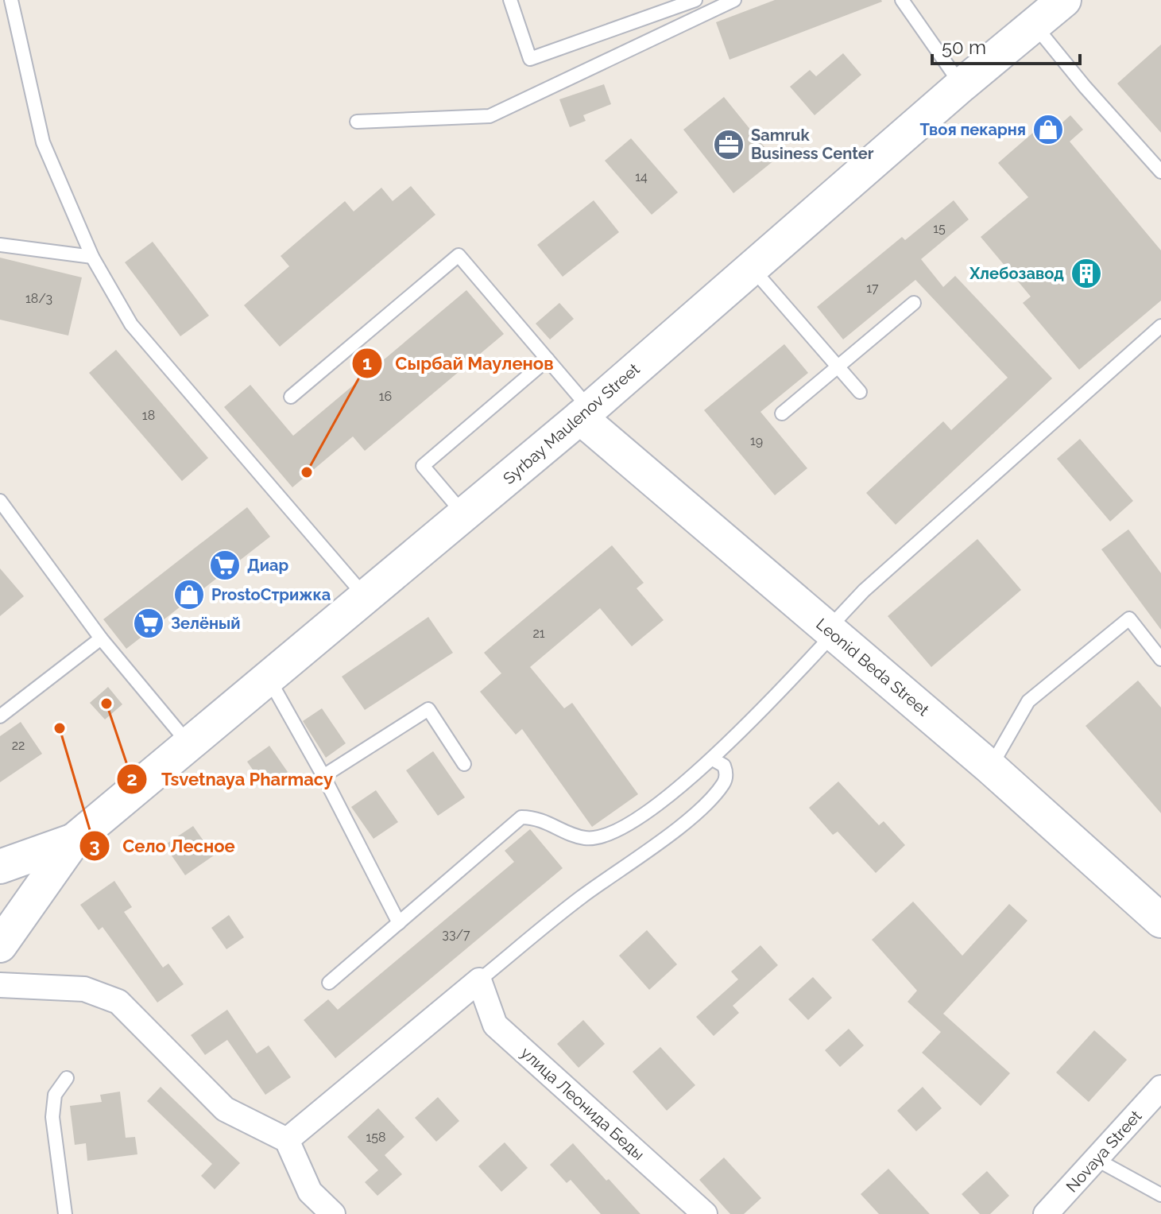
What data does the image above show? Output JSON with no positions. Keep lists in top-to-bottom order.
{
  "streets": {
    "main road": ["Syrbay Maulenov Street", "Leonid Beda Street"],
    "street": ["улица Леонида Беды", "Novaya Street"]
  },
  "crossings": [
    ["Syrbay Maulenov Street", "Leonid Beda Street"]
  ],
  "places": {
    "shop": ["Твоя пекарня", "ProstoСтрижка"],
    "office": ["Samruk Business Center"],
    "building": ["Хлебозавод"],
    "other": ["Сырбай Мауленов", "Tsvetnaya Pharmacy", "Село Лесное"],
    "supermarket": ["Диар", "Зелёный"]
  },
  "house_numbers": [
    "14",
    "15",
    "17",
    "18/3",
    "16",
    "18",
    "19",
    "21",
    "22",
    "33/7",
    "158"
  ],
  "scale_bar": "50 m"
}
